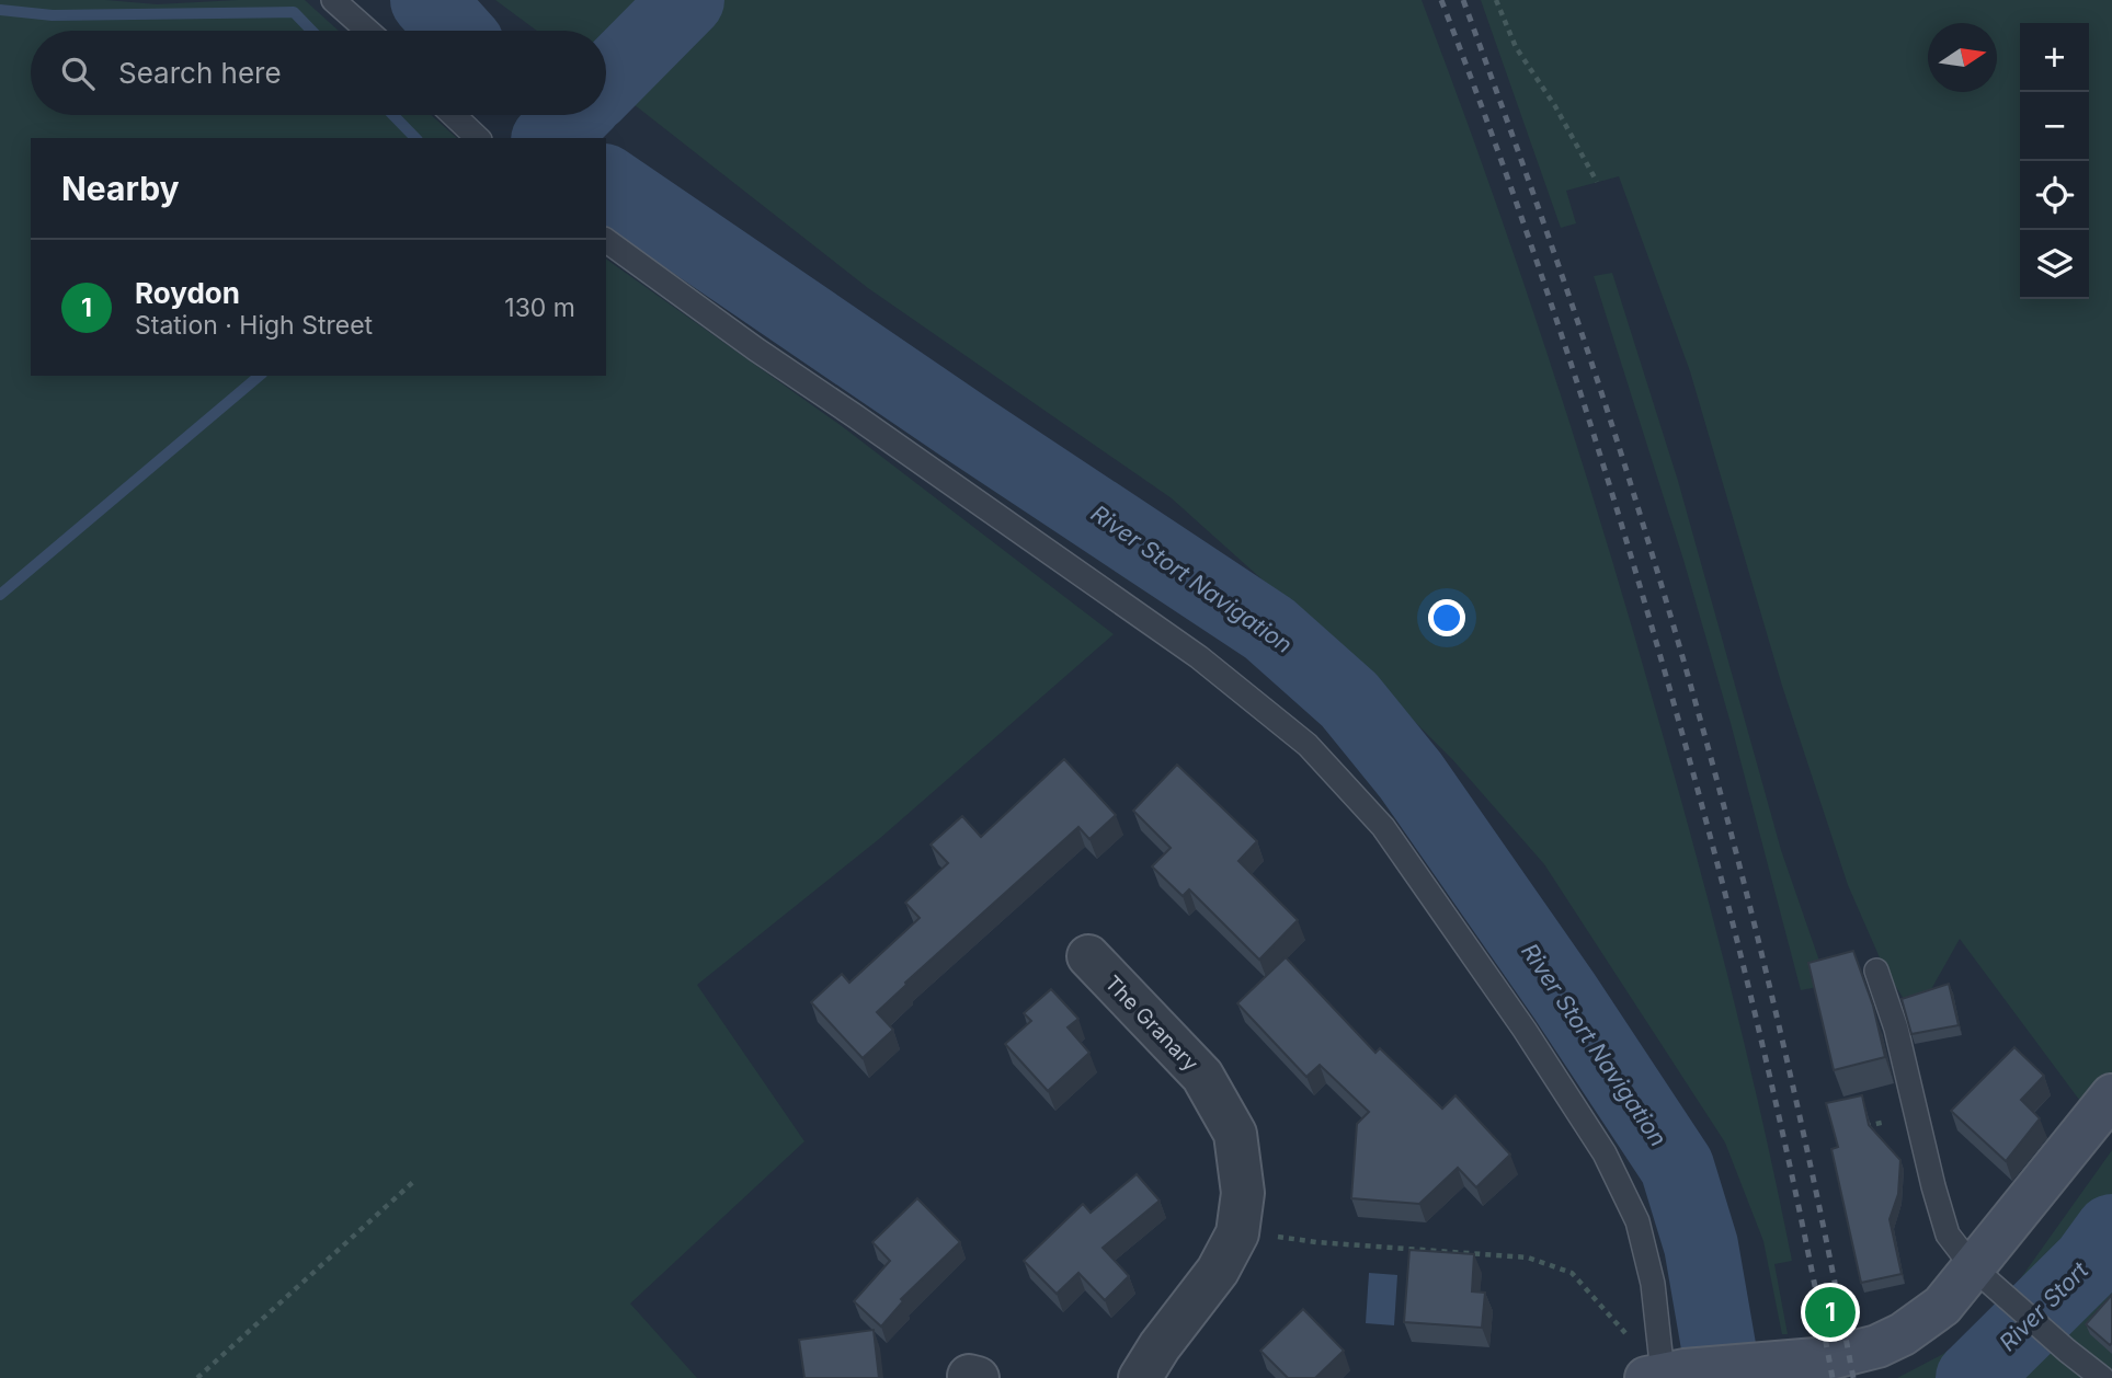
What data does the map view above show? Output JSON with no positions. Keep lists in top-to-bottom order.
{
  "streets": {
    "street": ["The Granary"]
  },
  "water": ["River Stort Navigation", "River Stort"],
  "north": "right",
  "page": {
    "map_buttons": ["+", "−"],
    "search": "Search here",
    "heading": "Nearby",
    "list": [
      {
        "mark": "1",
        "name": "Roydon",
        "note": "Station · High Street",
        "value": "130 m"
      }
    ],
    "pins": "1"
  }
}
